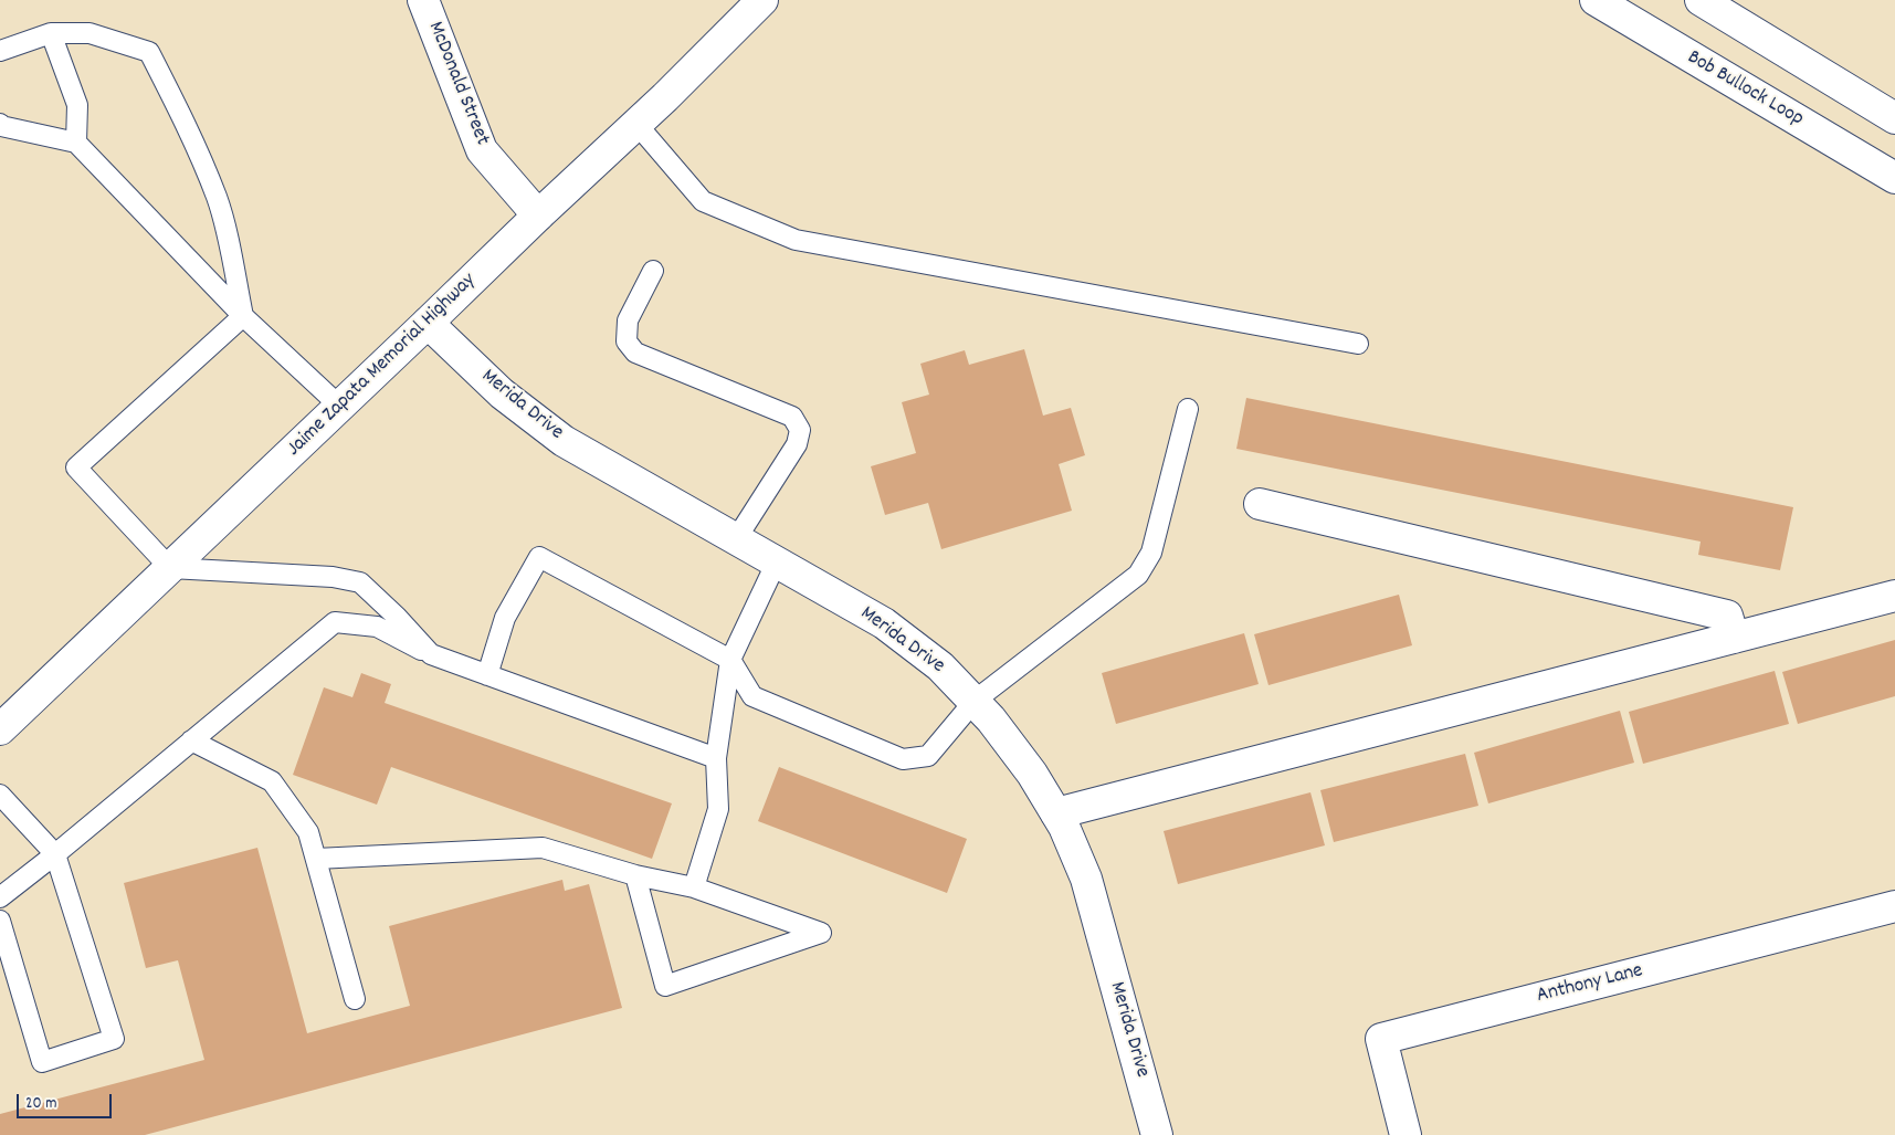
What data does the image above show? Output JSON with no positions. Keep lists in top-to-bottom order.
{
  "streets": {
    "main road": [
      "McDonald Street",
      "Bob Bullock Loop",
      "Jaime Zapata Memorial Highway",
      "Merida Drive",
      "Anthony Lane"
    ]
  },
  "crossings": [
    ["McDonald Street", "Jaime Zapata Memorial Highway"],
    ["Jaime Zapata Memorial Highway", "Merida Drive"]
  ],
  "scale_bar": "20 m"
}
